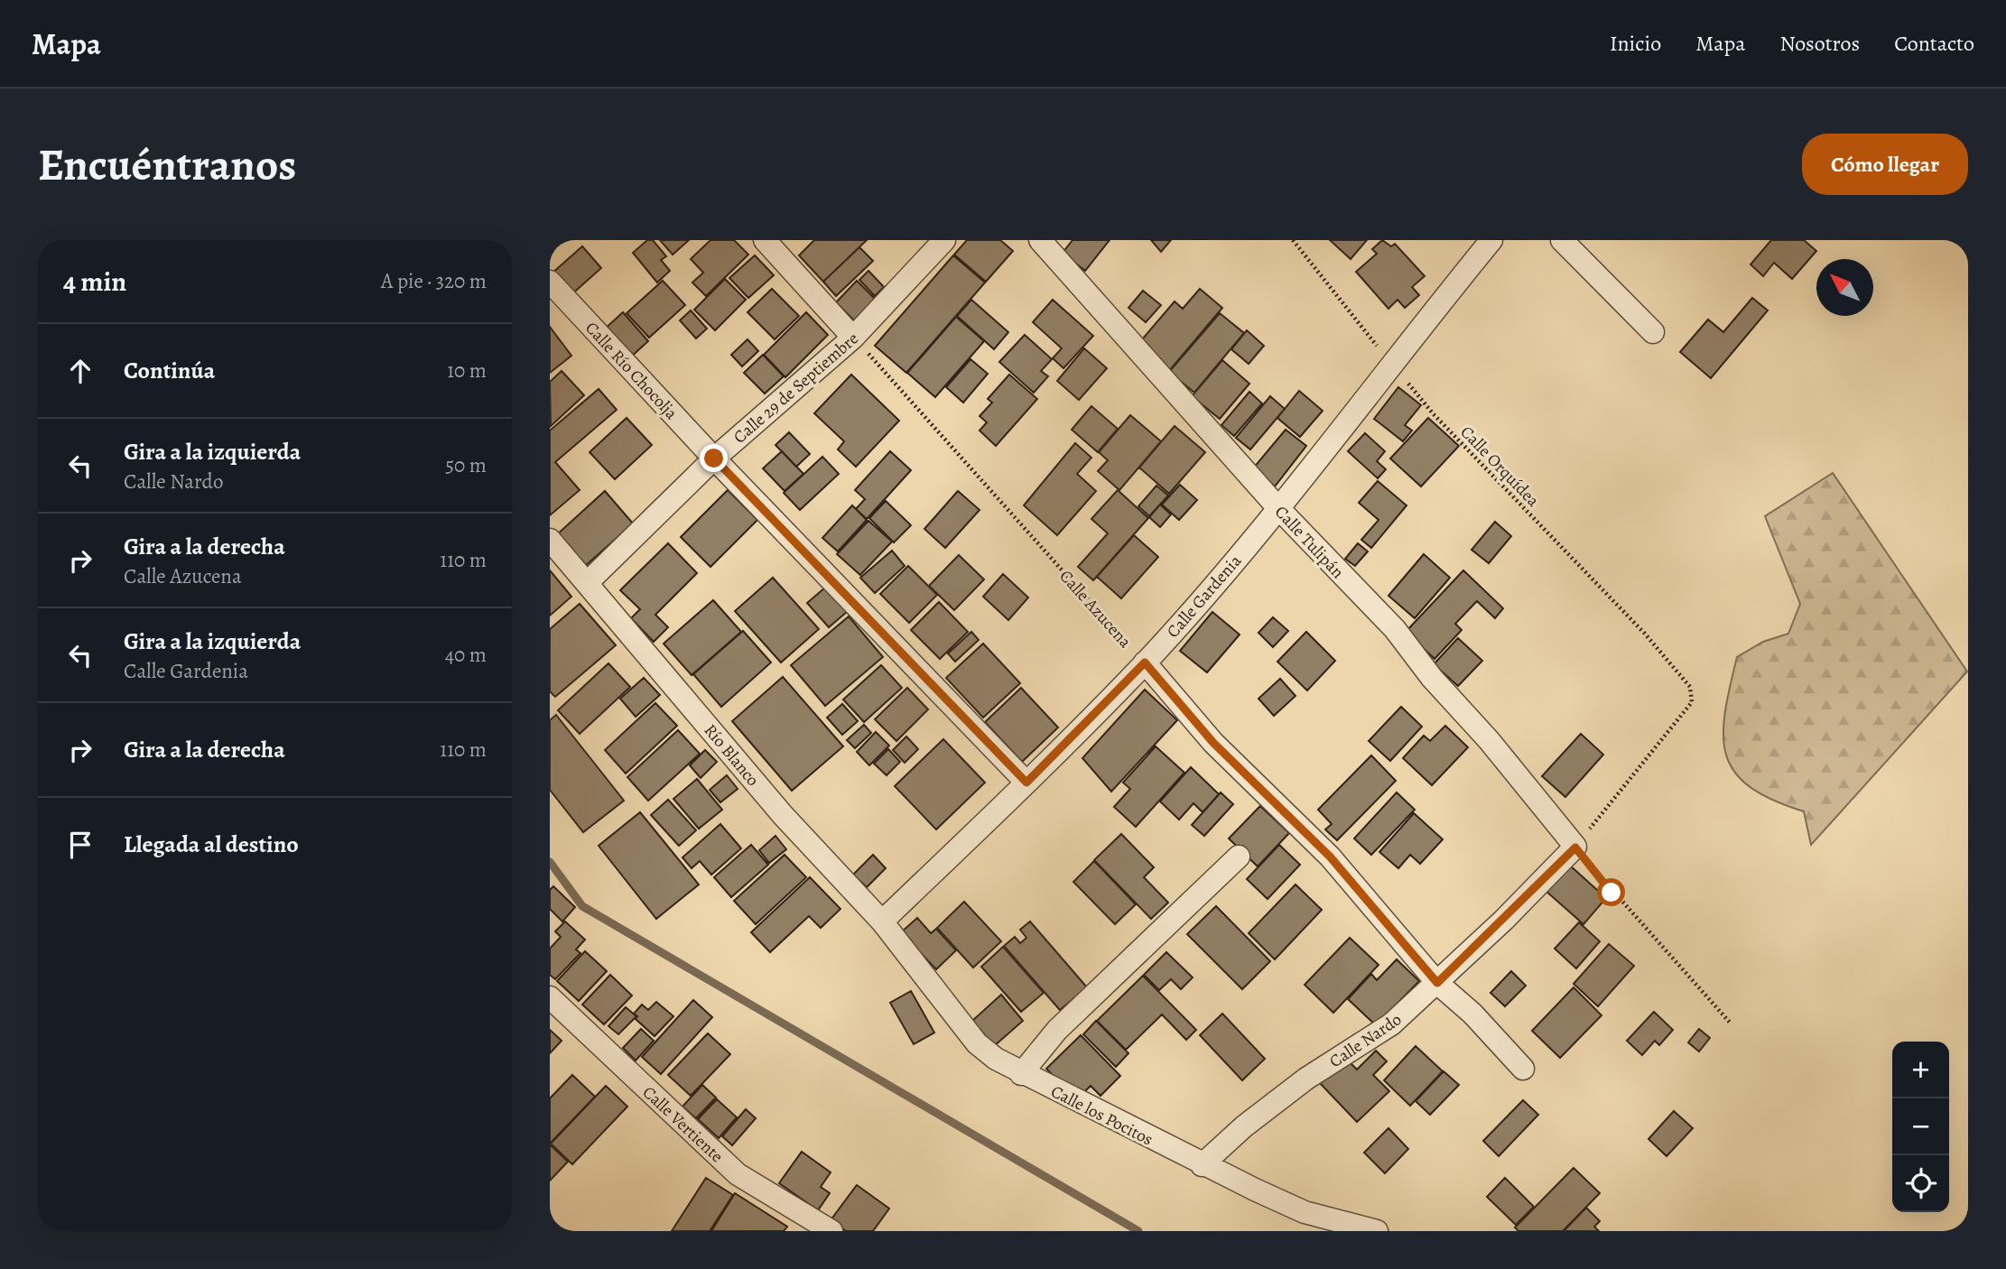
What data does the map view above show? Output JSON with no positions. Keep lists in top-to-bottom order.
{
  "streets": {
    "street": [
      "Calle Río Chocolja",
      "Calle 29 de Septiembre",
      "Calle Tulipán",
      "Calle Gardenia",
      "Calle Azucena",
      "Río Blanco",
      "Calle Nardo",
      "Calle los Pocitos",
      "Calle Vertiente"
    ],
    "path": ["Calle Orquídea"]
  },
  "crossings": [
    ["Calle Río Chocolja", "Calle 29 de Septiembre"],
    ["Calle Río Chocolja", "Calle Gardenia"],
    ["Calle 29 de Septiembre", "Calle Azucena"],
    ["Calle 29 de Septiembre", "Río Blanco"],
    ["Calle Orquídea", "Calle Tulipán"],
    ["Calle Orquídea", "Calle Gardenia"],
    ["Calle Orquídea", "Calle Nardo"],
    ["Calle Tulipán", "Calle Gardenia"],
    ["Calle Tulipán", "Calle Nardo"],
    ["Calle Gardenia", "Calle Azucena"],
    ["Calle Gardenia", "Río Blanco"],
    ["Calle Gardenia", "Calle los Pocitos"],
    ["Calle Azucena", "Calle Nardo"],
    ["Río Blanco", "Calle los Pocitos"],
    ["Calle Nardo", "Calle los Pocitos"]
  ],
  "north": "top left",
  "page": {
    "header": "Mapa",
    "nav": [
      "Inicio",
      "Mapa",
      "Nosotros",
      "Contacto"
    ],
    "buttons": "Cómo llegar",
    "title": "Encuéntranos",
    "heading": ["4 min", "A pie · 320 m"],
    "list": [
      ["Continúa", "10 m"],
      ["Gira a la izquierda", "Calle Nardo", "50 m"],
      ["Gira a la derecha", "Calle Azucena", "110 m"],
      ["Gira a la izquierda", "Calle Gardenia", "40 m"],
      ["Gira a la derecha", "110 m"],
      "Llegada al destino"
    ],
    "map_buttons": ["+", "−"]
  }
}
